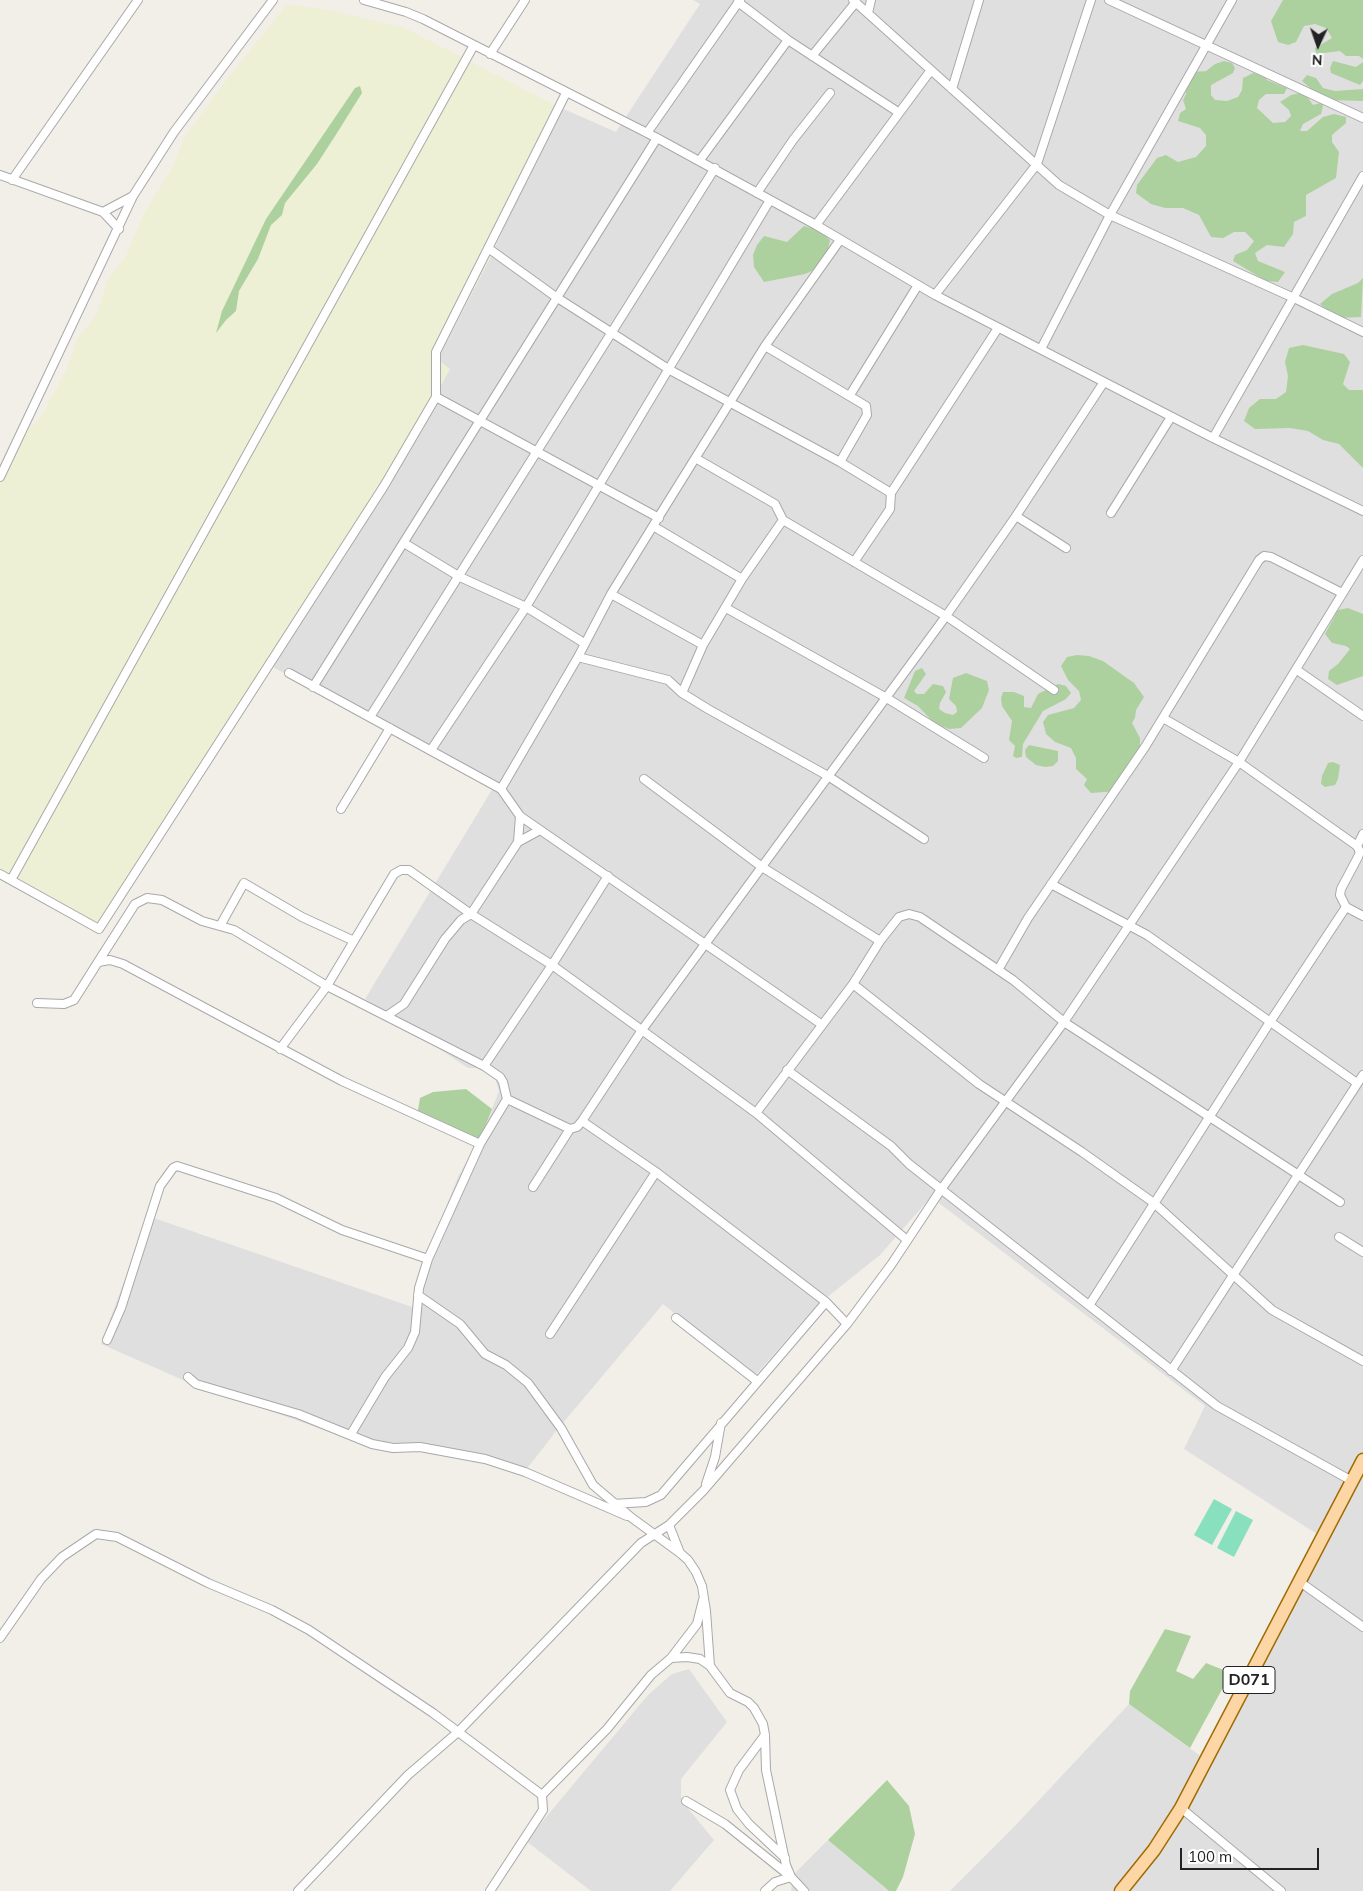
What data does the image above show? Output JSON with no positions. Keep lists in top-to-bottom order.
{
  "streets": {
    "main road": ["D071"]
  },
  "scale_bar": "100 m",
  "north": "bottom"
}
